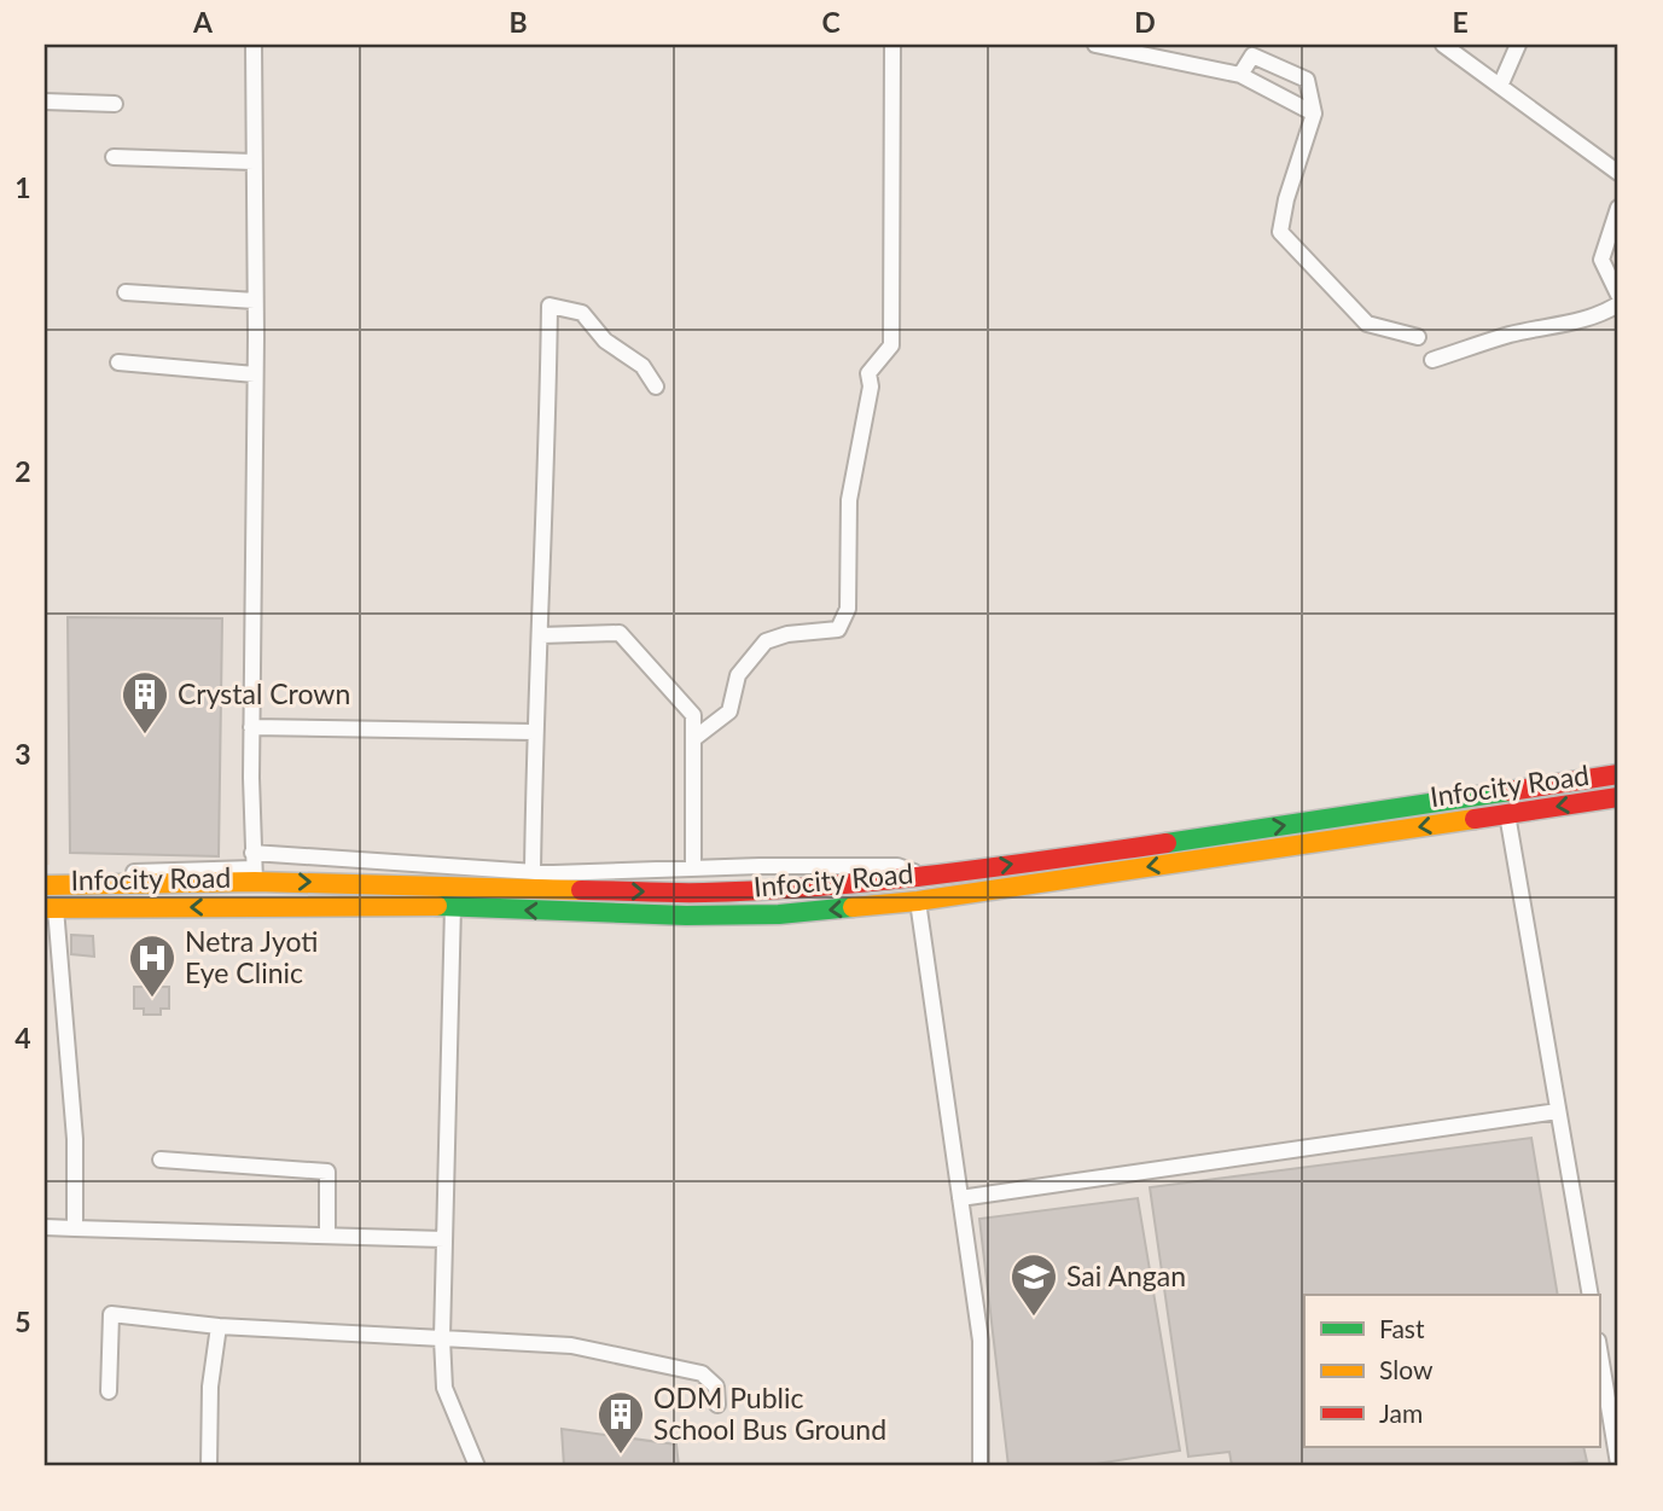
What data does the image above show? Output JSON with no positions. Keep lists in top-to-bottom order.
{
  "streets": {
    "main road": ["Infocity Road"]
  },
  "places": {
    "building": ["Crystal Crown", "ODM Public School Bus Ground"],
    "hospital": ["Netra Jyoti Eye Clinic"],
    "school or university": ["Sai Angan"]
  },
  "legend": ["Fast", "Slow", "Jam"],
  "grid": {
    "columns": [
      "A",
      "B",
      "C",
      "D",
      "E"
    ],
    "rows": [
      "1",
      "2",
      "3",
      "4",
      "5"
    ]
  }
}
